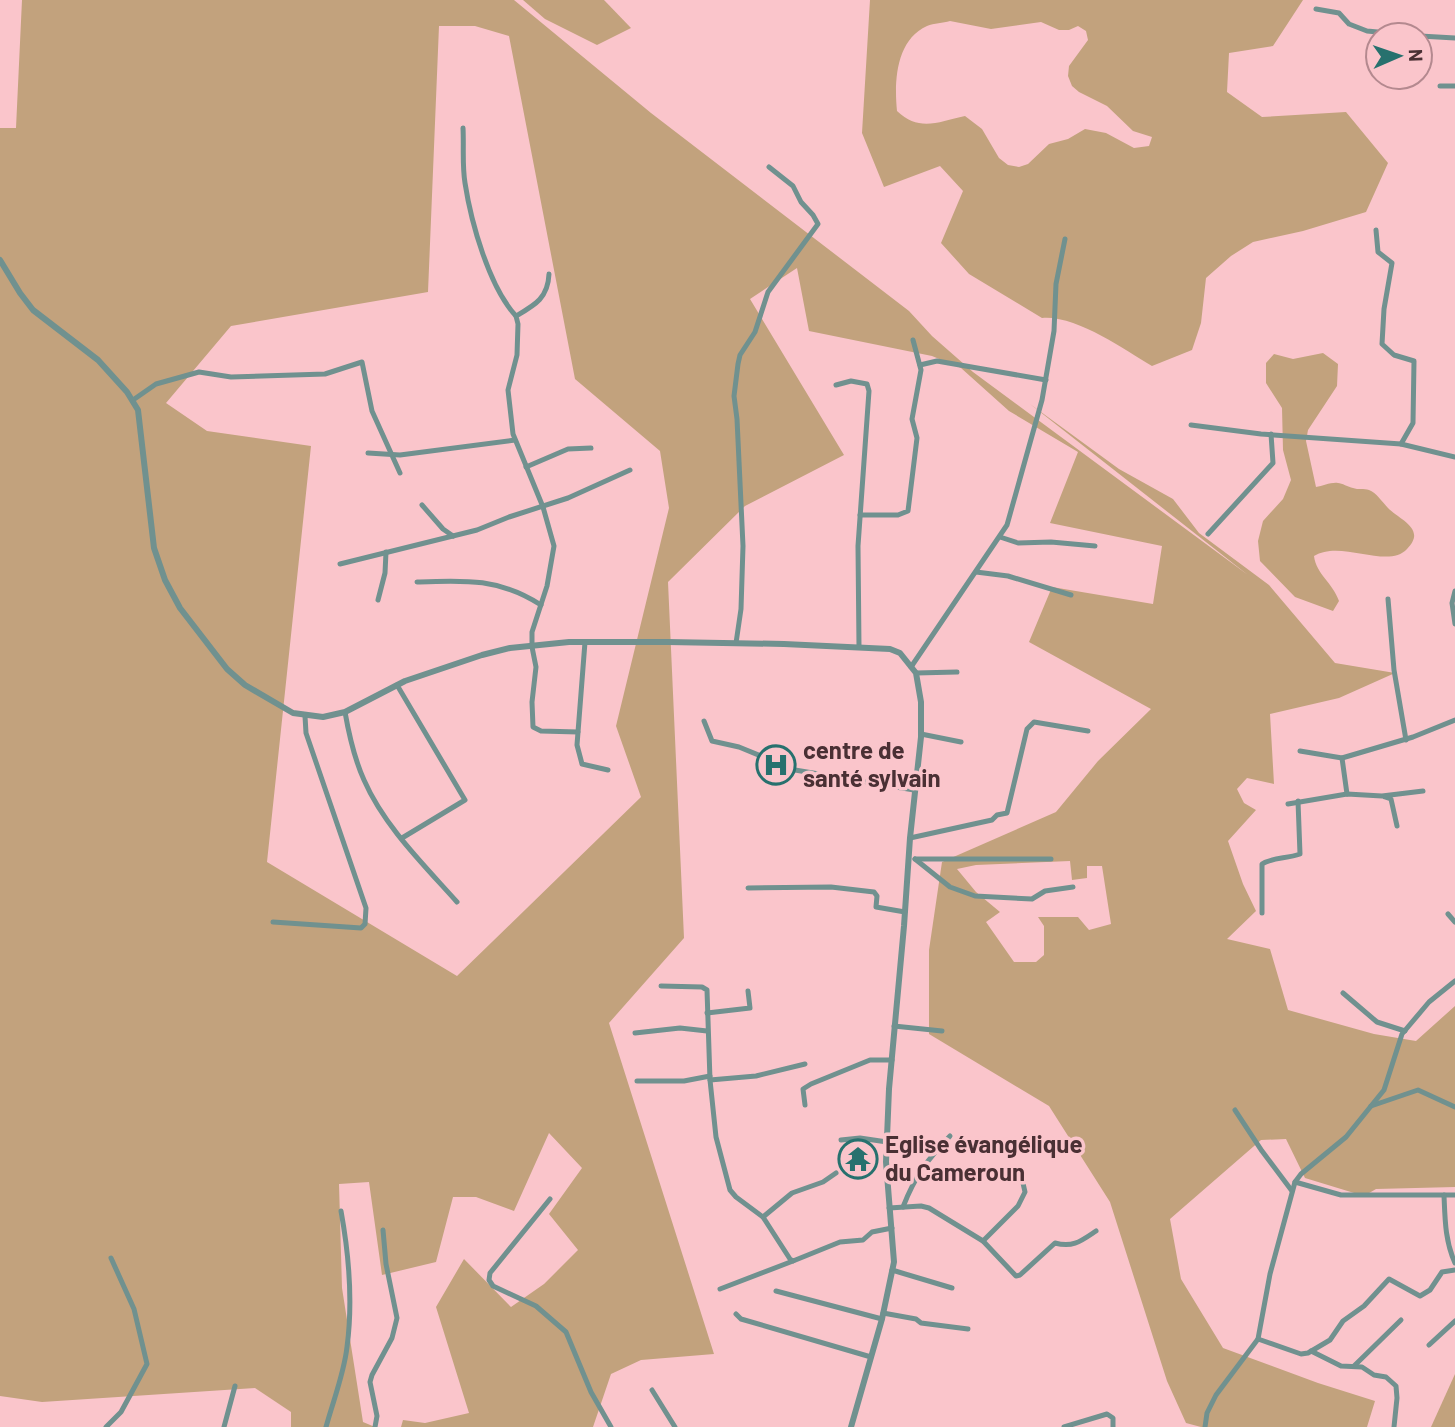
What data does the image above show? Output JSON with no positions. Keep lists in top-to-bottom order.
{
  "places": {
    "hospital": ["centre de santé sylvain"],
    "temple": ["Eglise évangélique du Cameroun"]
  },
  "north": "right"
}
